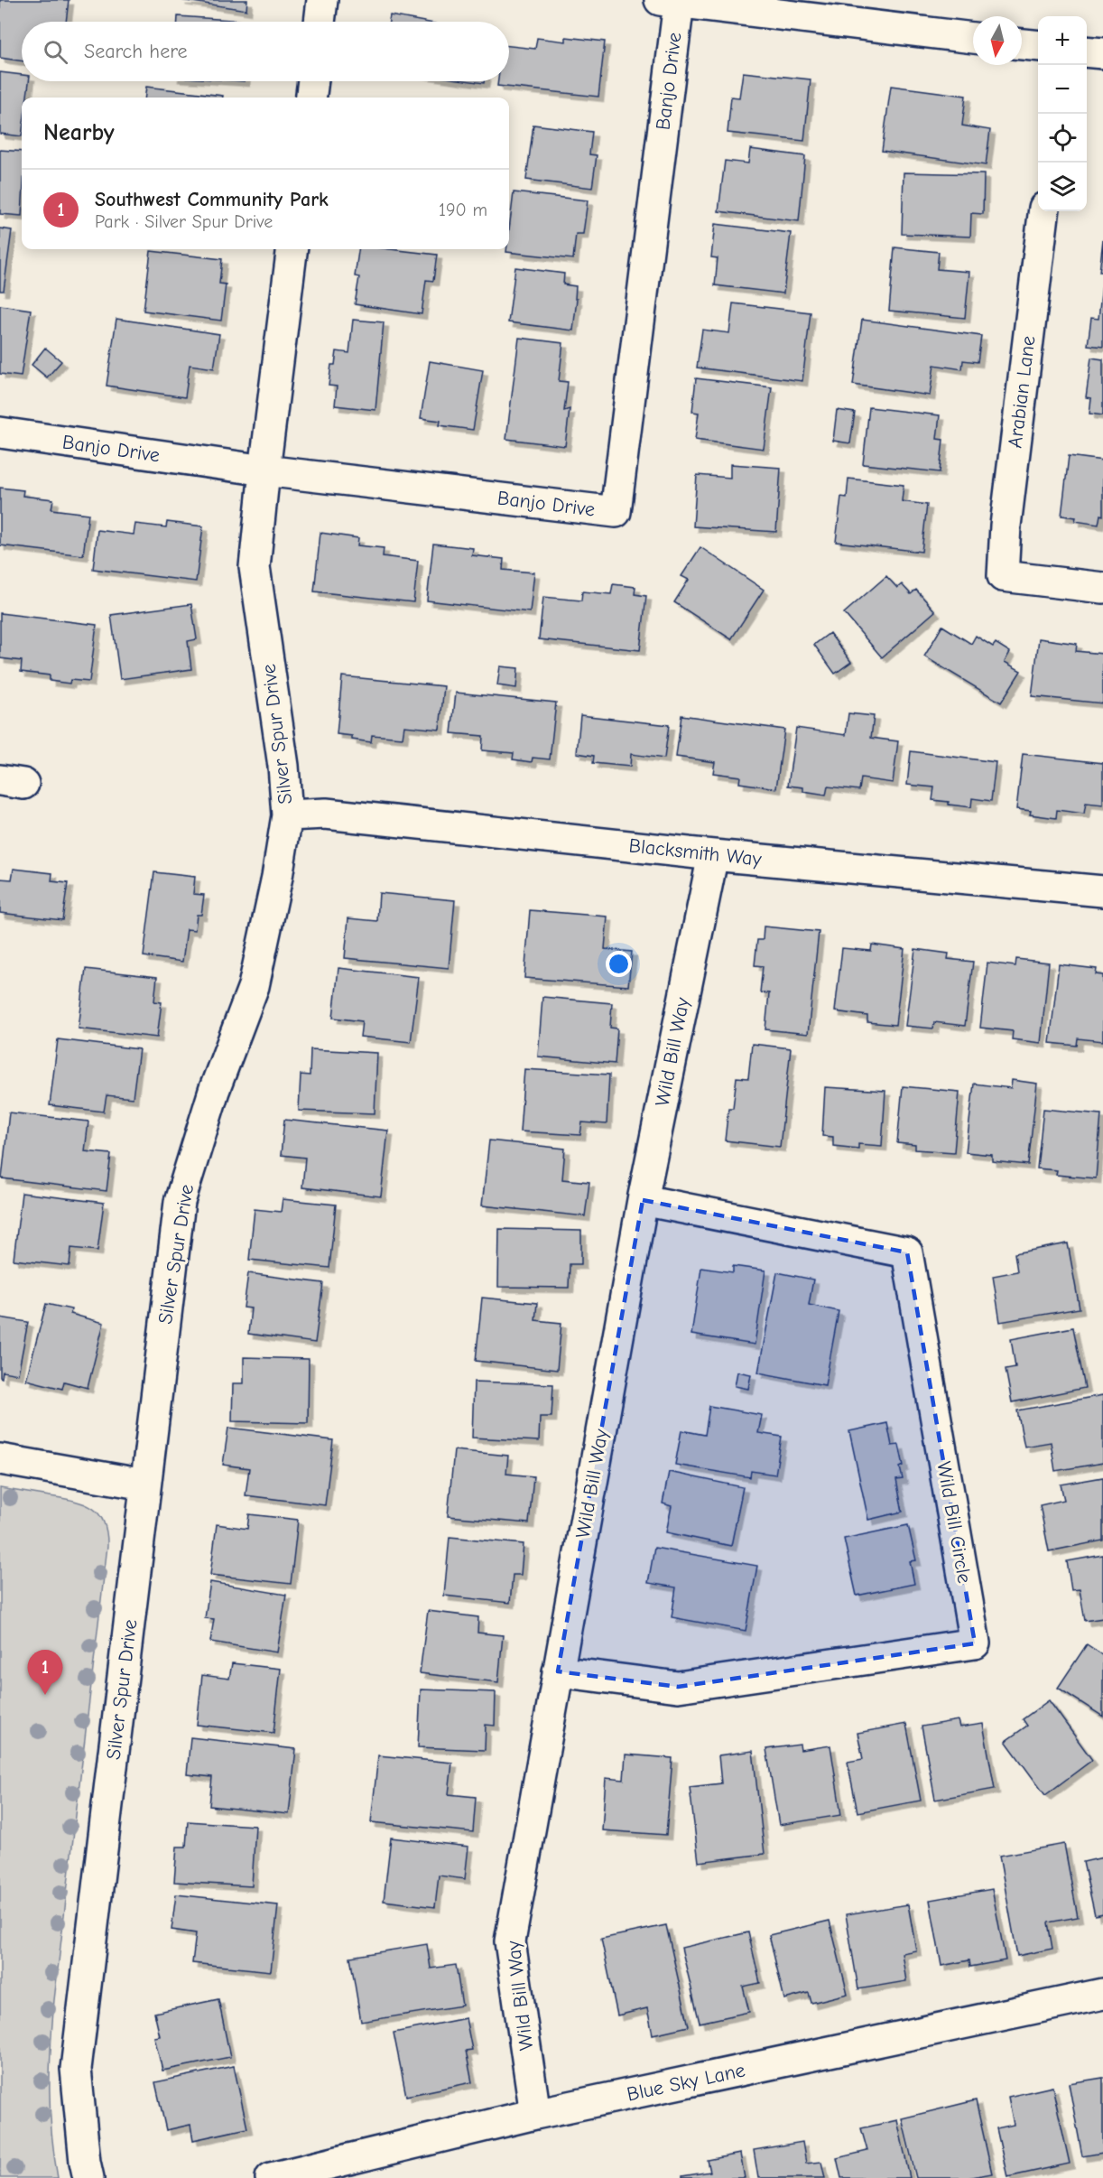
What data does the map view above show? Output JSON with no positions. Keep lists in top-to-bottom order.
{
  "streets": {
    "street": [
      "Banjo Drive",
      "Arabian Lane",
      "Silver Spur Drive",
      "Blacksmith Way",
      "Wild Bill Way",
      "Wild Bill Circle",
      "Blue Sky Lane"
    ]
  },
  "crossings": [
    ["Banjo Drive", "Silver Spur Drive"],
    ["Silver Spur Drive", "Blacksmith Way"],
    ["Blacksmith Way", "Wild Bill Way"],
    ["Wild Bill Way", "Wild Bill Circle"],
    ["Wild Bill Way", "Blue Sky Lane"]
  ],
  "north": "bottom",
  "page": {
    "map_buttons": ["+", "−"],
    "search": "Search here",
    "heading": "Nearby",
    "list": [
      {
        "mark": "1",
        "name": "Southwest Community Park",
        "note": "Park · Silver Spur Drive",
        "value": "190 m"
      }
    ],
    "pins": "1"
  }
}
